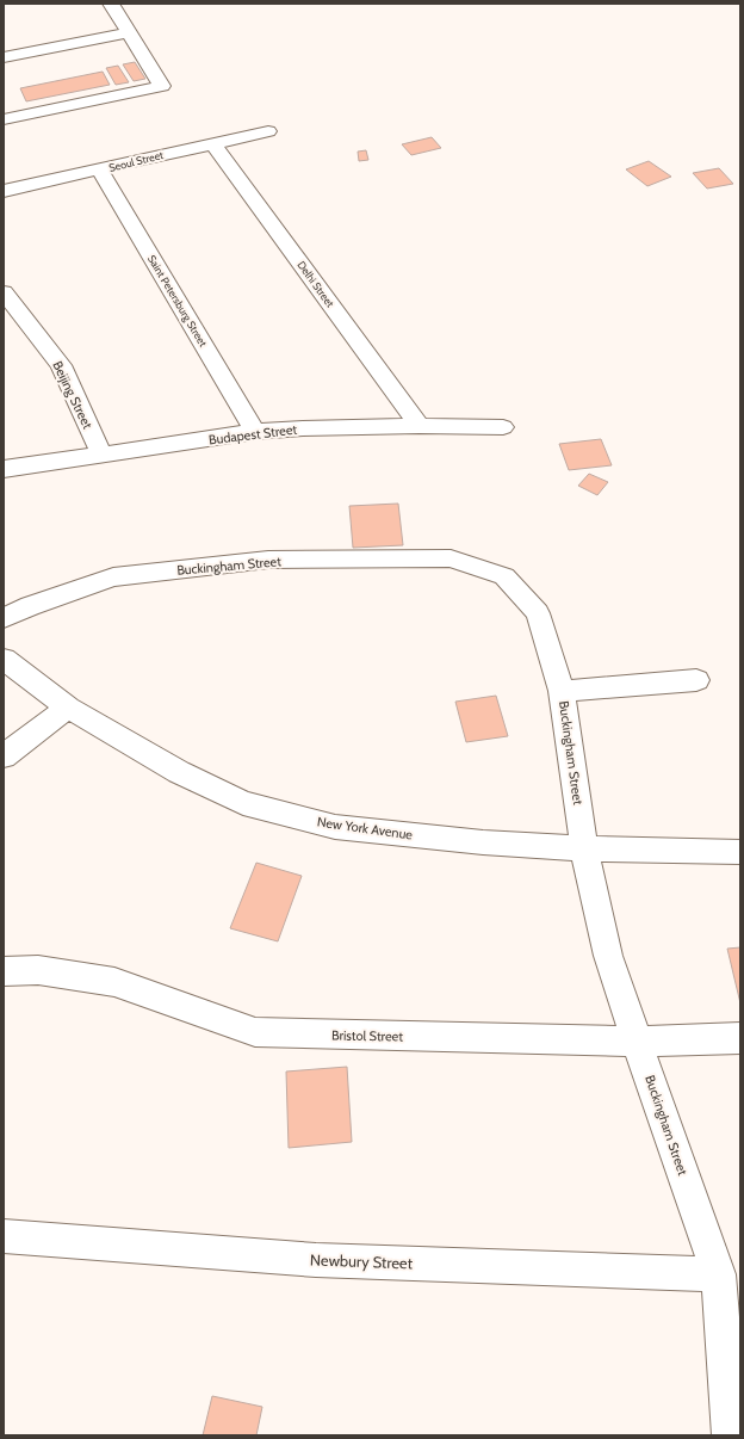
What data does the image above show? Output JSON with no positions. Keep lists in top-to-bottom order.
{
  "streets": {
    "street": [
      "Seoul Street",
      "Delhi Street",
      "Saint Petersburg Street",
      "Beijing Street",
      "Budapest Street",
      "Buckingham Street",
      "New York Avenue",
      "Bristol Street",
      "Newbury Street"
    ]
  },
  "crossings": [
    ["Seoul Street", "Delhi Street"],
    ["Seoul Street", "Saint Petersburg Street"],
    ["Delhi Street", "Budapest Street"],
    ["Saint Petersburg Street", "Budapest Street"],
    ["Beijing Street", "Budapest Street"],
    ["Buckingham Street", "New York Avenue"],
    ["Buckingham Street", "Bristol Street"],
    ["Buckingham Street", "Newbury Street"]
  ]
}
